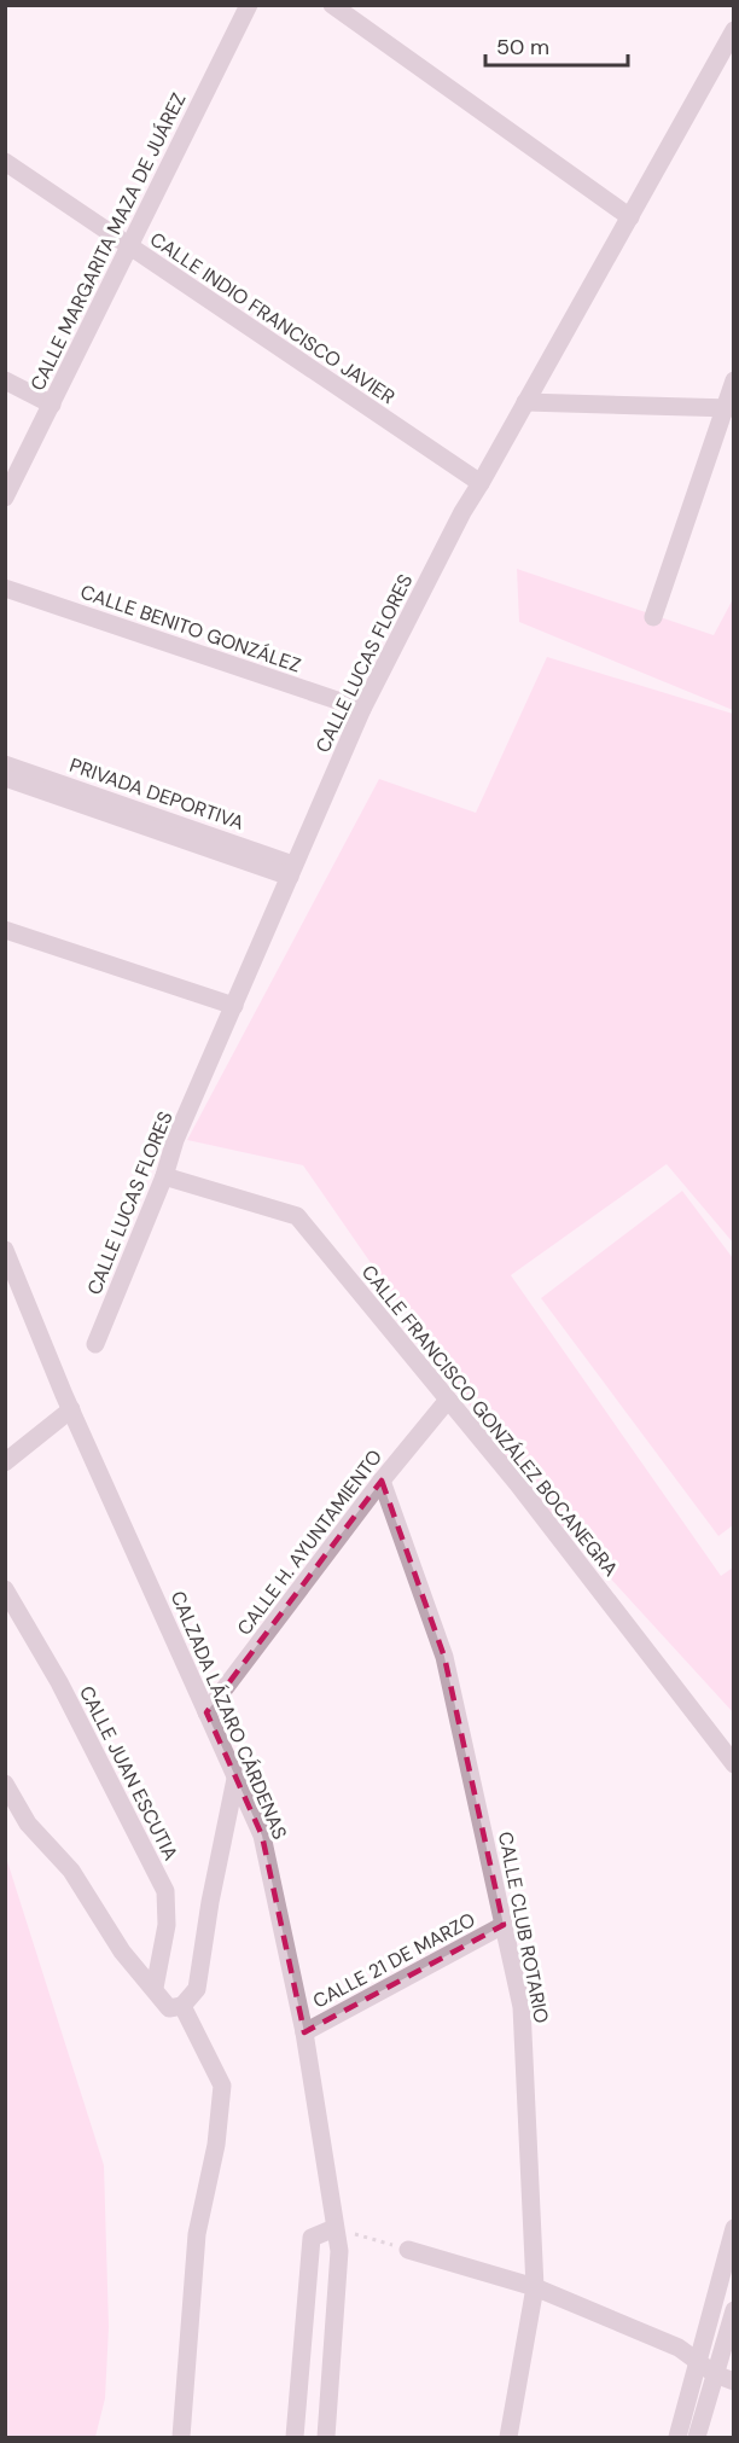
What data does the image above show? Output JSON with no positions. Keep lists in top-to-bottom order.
{
  "streets": {
    "street": [
      "CALLE MARGARITA MAZA DE JUÁREZ",
      "CALLE INDIO FRANCISCO JAVIER",
      "CALLE BENITO GONZÁLEZ",
      "CALLE LUCAS FLORES",
      "PRIVADA DEPORTIVA",
      "CALLE FRANCISCO GONZÁLEZ BOCANEGRA",
      "CALLE H. AYUNTAMIENTO",
      "CALZADA LÁZARO CÁRDENAS",
      "CALLE JUAN ESCUTIA",
      "CALLE CLUB ROTARIO",
      "CALLE 21 DE MARZO"
    ]
  },
  "crossings": [
    ["CALLE MARGARITA MAZA DE JUÁREZ", "CALLE INDIO FRANCISCO JAVIER"],
    ["CALLE INDIO FRANCISCO JAVIER", "CALLE LUCAS FLORES"],
    ["CALLE BENITO GONZÁLEZ", "CALLE LUCAS FLORES"],
    ["CALLE LUCAS FLORES", "PRIVADA DEPORTIVA"],
    ["CALLE LUCAS FLORES", "CALLE FRANCISCO GONZÁLEZ BOCANEGRA"],
    ["CALLE FRANCISCO GONZÁLEZ BOCANEGRA", "CALLE H. AYUNTAMIENTO"],
    ["CALLE H. AYUNTAMIENTO", "CALZADA LÁZARO CÁRDENAS"],
    ["CALLE H. AYUNTAMIENTO", "CALLE CLUB ROTARIO"],
    ["CALZADA LÁZARO CÁRDENAS", "CALLE 21 DE MARZO"],
    ["CALLE CLUB ROTARIO", "CALLE 21 DE MARZO"]
  ],
  "scale_bar": "50 m"
}
